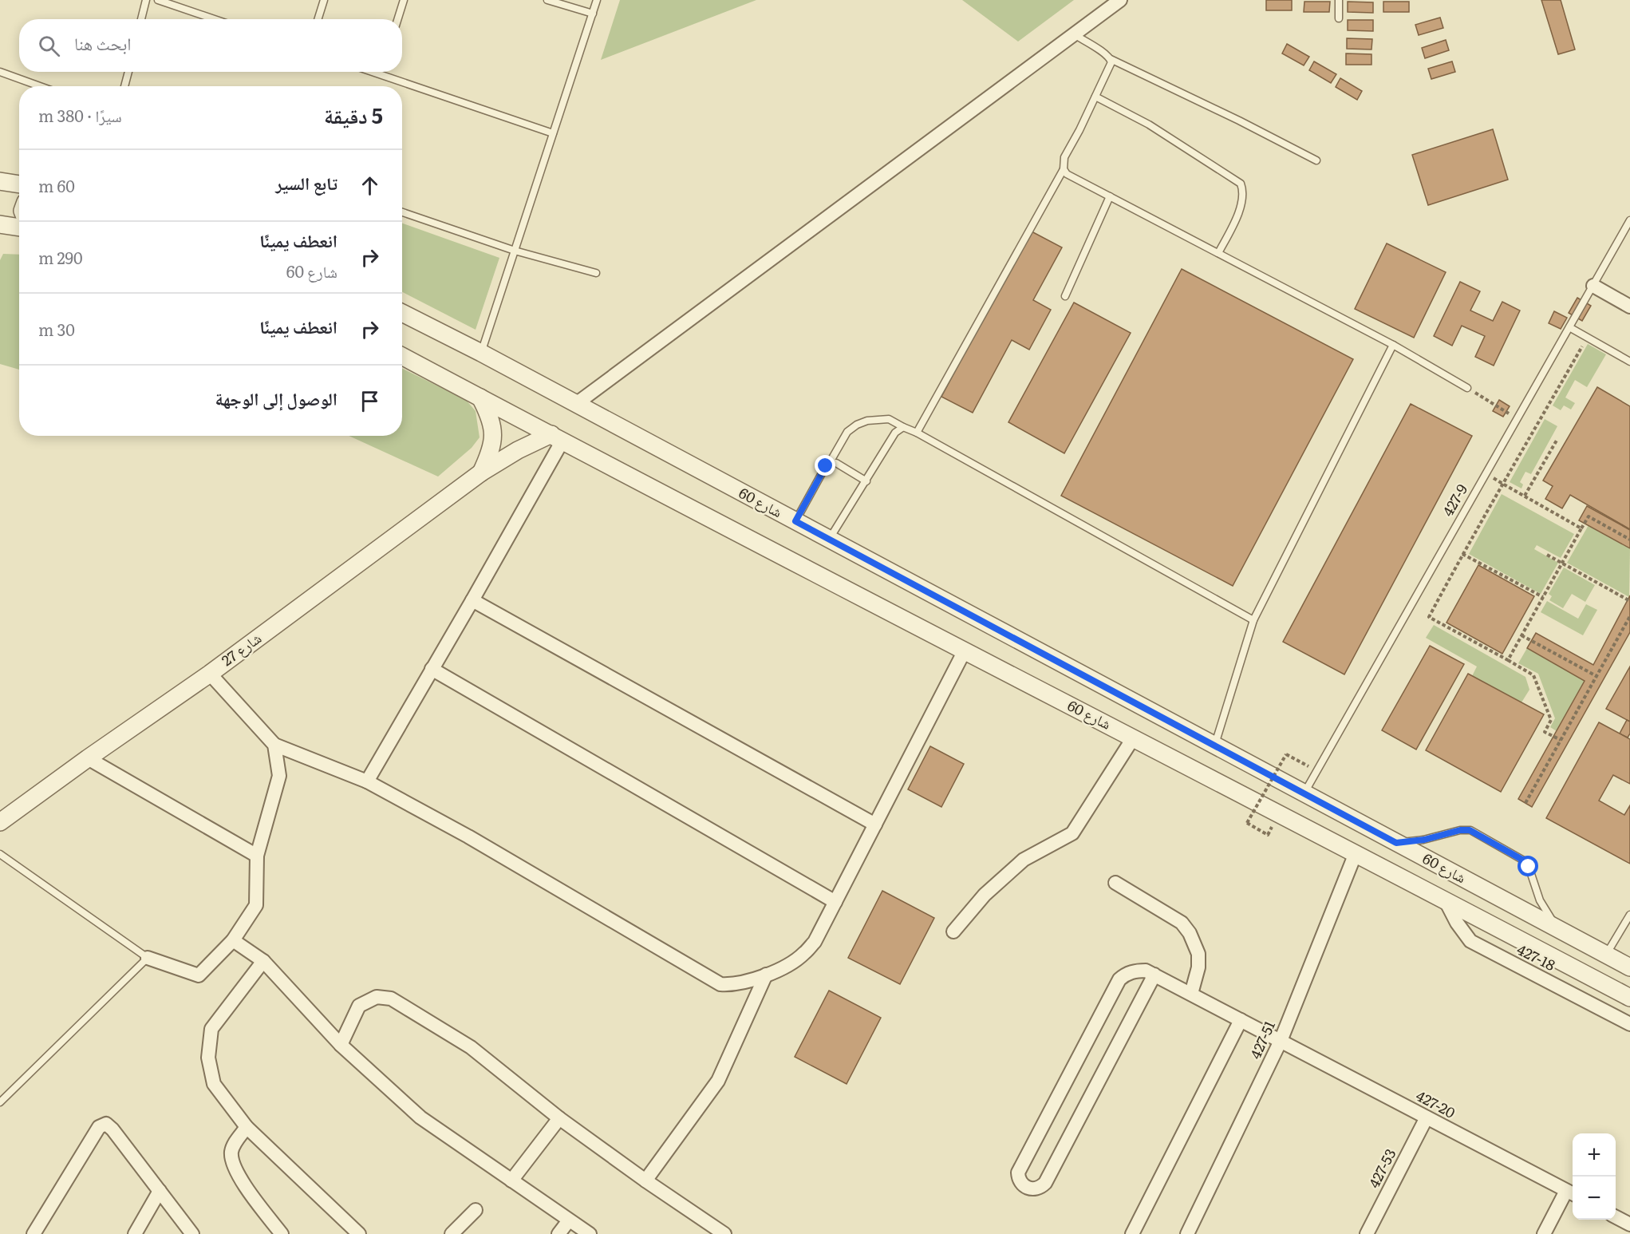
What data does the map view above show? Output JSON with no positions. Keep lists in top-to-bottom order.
{
  "streets": {
    "street": [
      "شارع 60",
      "شارع 27",
      "427-18",
      "427-51",
      "427-20",
      "427-53"
    ],
    "lane": ["427-9"]
  },
  "crossings": [
    ["427-9", "شارع 60"],
    ["شارع 60", "شارع 27"],
    ["شارع 60", "427-18"],
    ["شارع 60", "427-51"],
    ["427-51", "427-20"],
    ["427-20", "427-53"]
  ],
  "page": {
    "search": "ابحث هنا",
    "heading": ["5 دقيقة", "سيرًا · 380 m"],
    "list": [
      ["تابع السير", "60 m"],
      ["انعطف يمينًا", "شارع 60", "290 m"],
      ["انعطف يمينًا", "30 m"],
      "الوصول إلى الوجهة"
    ],
    "map_buttons": ["+", "−"]
  }
}
